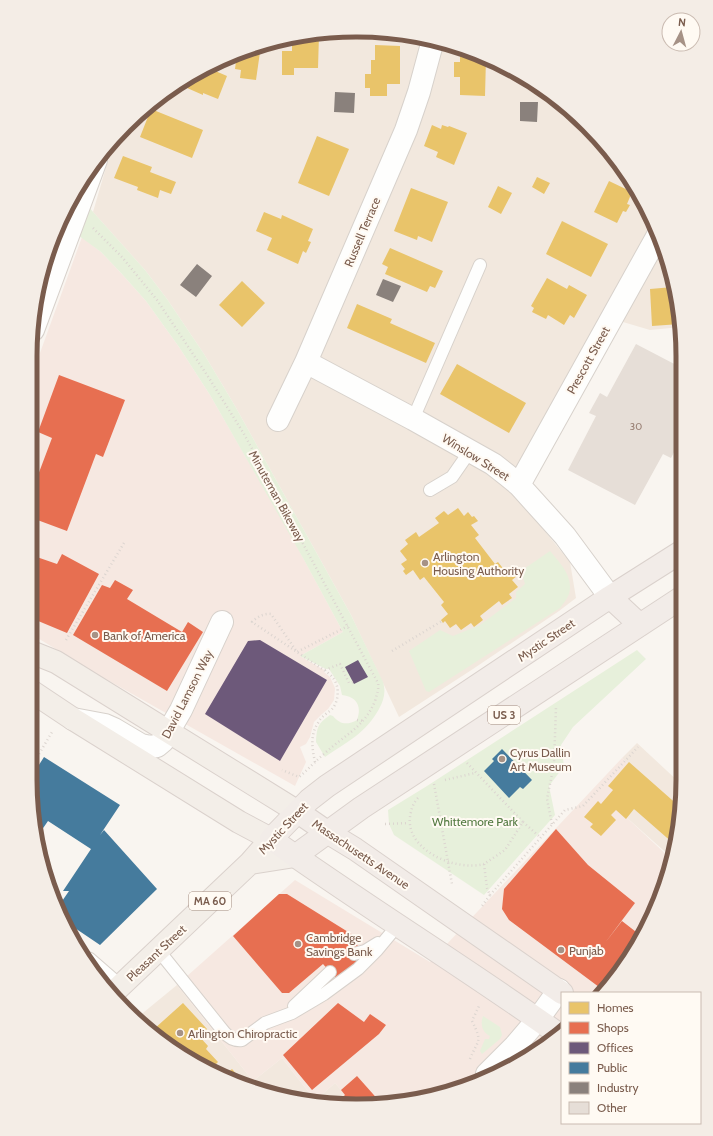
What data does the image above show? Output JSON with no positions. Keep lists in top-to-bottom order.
{
  "streets": {
    "highway": ["Mystic Street", "US 3", "Massachusetts Avenue"],
    "main road": ["MA 60", "Pleasant Street"],
    "street": [
      "Russell Terrace",
      "Prescott Street",
      "Winslow Street",
      "David Lamson Way"
    ],
    "path": ["Minuteman Bikeway"]
  },
  "crossings": [
    ["Russell Terrace", "Winslow Street"],
    ["Prescott Street", "Winslow Street"],
    ["Winslow Street", "Mystic Street"],
    ["Mystic Street", "Massachusetts Avenue"],
    ["Mystic Street", "Pleasant Street"],
    ["David Lamson Way", "Massachusetts Avenue"]
  ],
  "parks": ["Whittemore Park"],
  "places": [
    "Arlington Housing Authority",
    "Bank of America",
    "Cyrus Dallin Art Museum",
    "Cambridge Savings Bank",
    "Punjab",
    "Arlington Chiropractic"
  ],
  "house_numbers": ["30"],
  "legend": [
    "Homes",
    "Shops",
    "Offices",
    "Public",
    "Industry",
    "Other"
  ],
  "north": "top"
}
